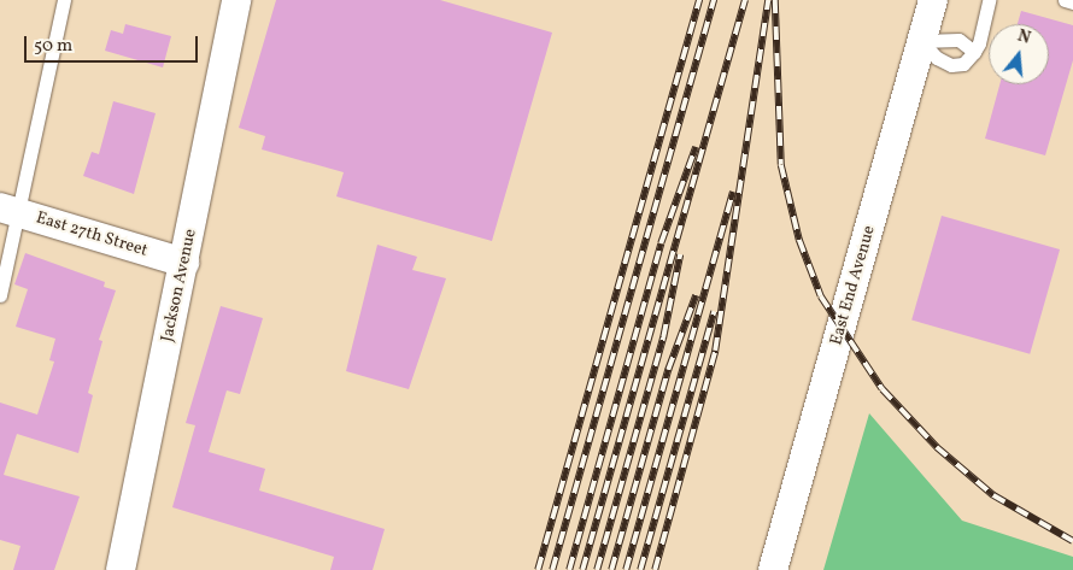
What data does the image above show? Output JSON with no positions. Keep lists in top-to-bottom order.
{
  "streets": {
    "street": ["East 27th Street", "Jackson Avenue", "East End Avenue"]
  },
  "crossings": [
    ["East 27th Street", "Jackson Avenue"]
  ],
  "scale_bar": "50 m",
  "north": "top"
}
